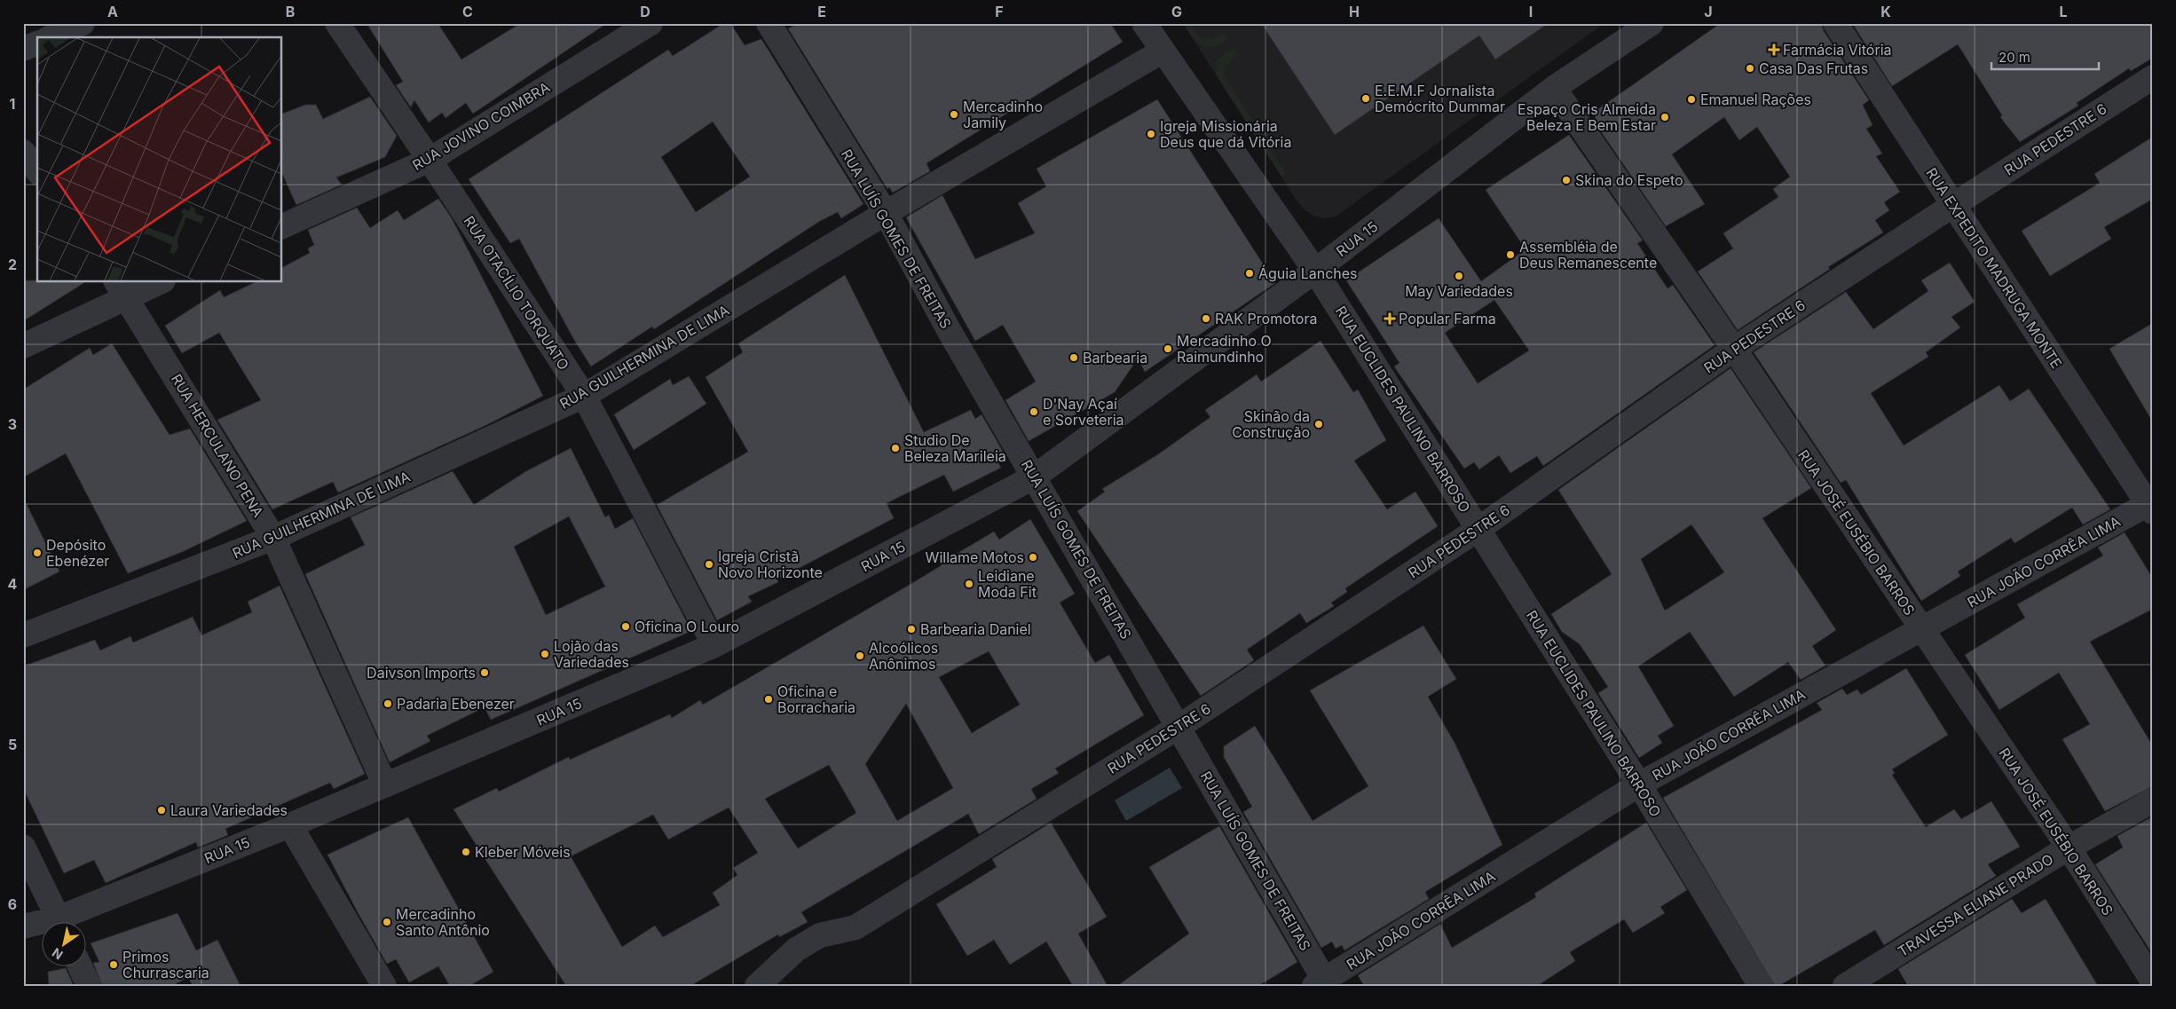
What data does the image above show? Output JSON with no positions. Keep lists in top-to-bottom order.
{
  "streets": {
    "street": [
      "RUA JOVINO COIMBRA",
      "RUA PEDESTRE 6",
      "RUA LUÍS GOMES DE FREITAS",
      "RUA 15",
      "RUA EXPEDITO MADRUGA MONTE",
      "RUA OTACÍLIO TORQUATO",
      "RUA GUILHERMINA DE LIMA",
      "RUA EUCLIDES PAULINO BARROSO",
      "RUA HERCULANO PENA",
      "RUA JOSÉ EUSÉBIO BARROS",
      "RUA JOÃO CORRÊA LIMA",
      "TRAVESSA ELIANE PRADO"
    ]
  },
  "crossings": [
    ["RUA JOVINO COIMBRA", "RUA OTACÍLIO TORQUATO"],
    ["RUA PEDESTRE 6", "RUA LUÍS GOMES DE FREITAS"],
    ["RUA PEDESTRE 6", "RUA EXPEDITO MADRUGA MONTE"],
    ["RUA PEDESTRE 6", "RUA EUCLIDES PAULINO BARROSO"],
    ["RUA PEDESTRE 6", "RUA JOSÉ EUSÉBIO BARROS"],
    ["RUA LUÍS GOMES DE FREITAS", "RUA 15"],
    ["RUA LUÍS GOMES DE FREITAS", "RUA GUILHERMINA DE LIMA"],
    ["RUA LUÍS GOMES DE FREITAS", "RUA JOÃO CORRÊA LIMA"],
    ["RUA 15", "RUA OTACÍLIO TORQUATO"],
    ["RUA 15", "RUA EUCLIDES PAULINO BARROSO"],
    ["RUA 15", "RUA HERCULANO PENA"],
    ["RUA 15", "RUA JOSÉ EUSÉBIO BARROS"],
    ["RUA EXPEDITO MADRUGA MONTE", "RUA JOÃO CORRÊA LIMA"],
    ["RUA OTACÍLIO TORQUATO", "RUA GUILHERMINA DE LIMA"],
    ["RUA GUILHERMINA DE LIMA", "RUA EUCLIDES PAULINO BARROSO"],
    ["RUA GUILHERMINA DE LIMA", "RUA HERCULANO PENA"],
    ["RUA EUCLIDES PAULINO BARROSO", "RUA JOÃO CORRÊA LIMA"],
    ["RUA JOSÉ EUSÉBIO BARROS", "RUA JOÃO CORRÊA LIMA"],
    ["RUA JOSÉ EUSÉBIO BARROS", "TRAVESSA ELIANE PRADO"]
  ],
  "places": {
    "health": ["Farmácia Vitória", "Popular Farma"],
    "other": [
      "Casa Das Frutas",
      "E.E.M.F Jornalista Demócrito Dummar",
      "Emanuel Rações",
      "Mercadinho Jamily",
      "Espaço Cris Almeida Beleza E Bem Estar",
      "Igreja Missionária Deus que dá Vitória",
      "Skina do Espeto",
      "Assembléia de Deus Remanescente",
      "Águia Lanches",
      "May Variedades",
      "RAK Promotora",
      "Mercadinho O Raimundinho",
      "Barbearia",
      "D'Nay Açaí e Sorveteria",
      "Skinão da Construção",
      "Studio De Beleza Marileia",
      "Depósito Ebenézer",
      "Willame Motos",
      "Igreja Cristã Novo Horizonte",
      "Leidiane Moda Fit",
      "Oficina O Louro",
      "Barbearia Daniel",
      "Lojão das Variedades",
      "Alcoólicos Anônimos",
      "Daivson Imports",
      "Oficina e Borracharia",
      "Padaria Ebenezer",
      "Laura Variedades",
      "Kleber Móveis",
      "Mercadinho Santo Antônio",
      "Primos Churrascaria"
    ]
  },
  "scale_bar": "20 m",
  "north": "bottom left",
  "grid": {
    "columns": [
      "A",
      "B",
      "C",
      "D",
      "E",
      "F",
      "G",
      "H",
      "I",
      "J",
      "K",
      "L"
    ],
    "rows": [
      "1",
      "2",
      "3",
      "4",
      "5",
      "6"
    ]
  }
}
